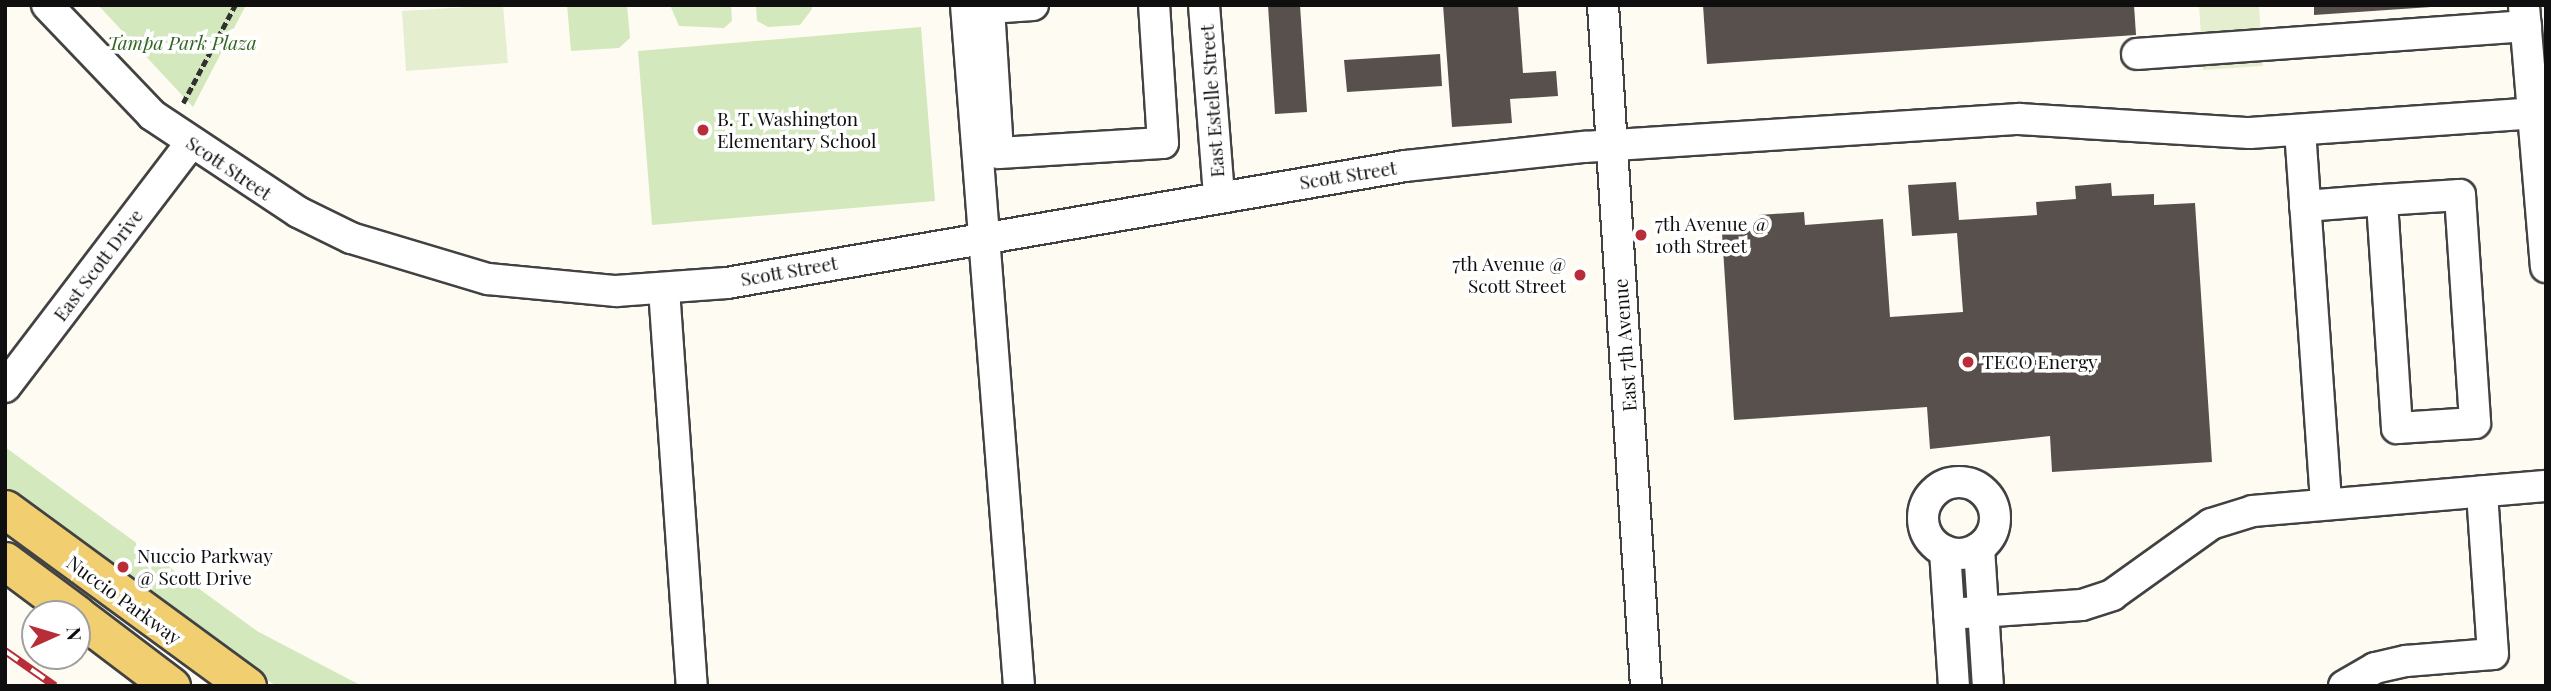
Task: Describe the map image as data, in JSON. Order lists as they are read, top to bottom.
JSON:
{
  "streets": {
    "main road": ["Nuccio Parkway"],
    "street": [
      "East Estelle Street",
      "Scott Street",
      "East Scott Drive",
      "East 7th Avenue"
    ]
  },
  "crossings": [
    ["East Estelle Street", "Scott Street"],
    ["Scott Street", "East Scott Drive"],
    ["Scott Street", "East 7th Avenue"]
  ],
  "parks": ["Tampa Park Plaza"],
  "places": [
    "B. T. Washington Elementary School",
    "7th Avenue @ 10th Street",
    "7th Avenue @ Scott Street",
    "TECO Energy",
    "Nuccio Parkway @ Scott Drive"
  ],
  "north": "right"
}
